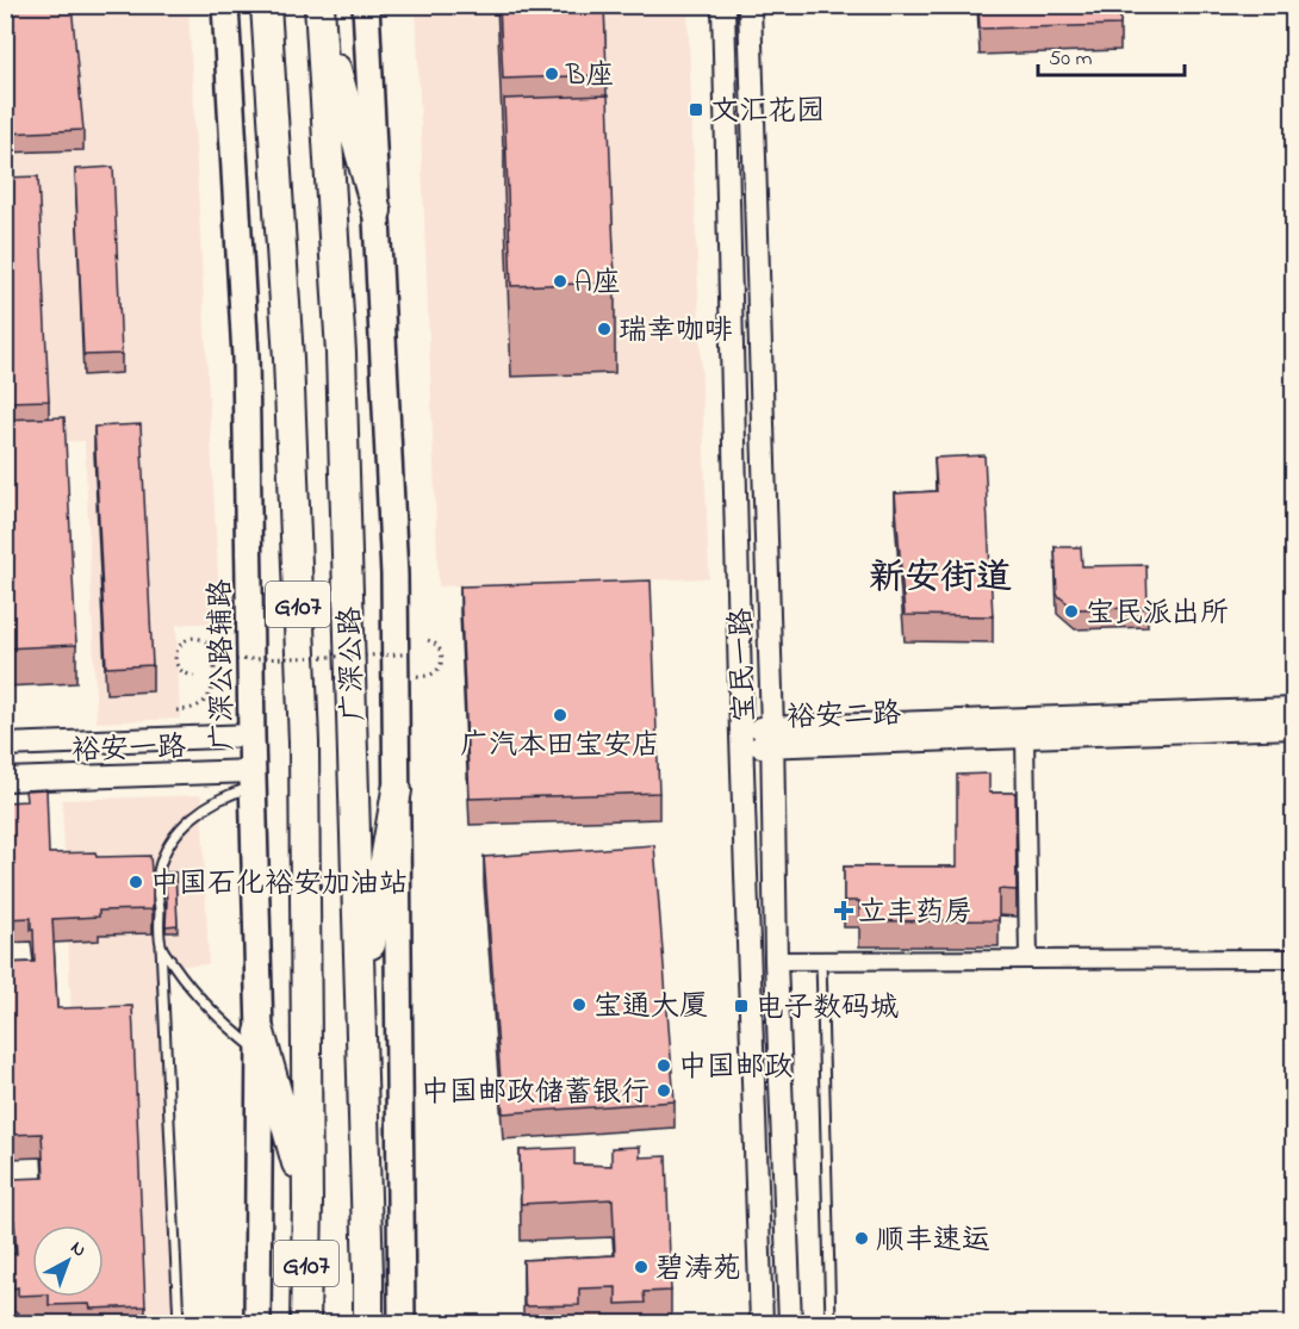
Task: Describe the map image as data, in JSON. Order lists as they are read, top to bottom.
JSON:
{
  "streets": {
    "highway": ["G107", "广深公路"],
    "main road": [
      "广深公路辅路",
      "宝民一路",
      "裕安二路",
      "裕安一路"
    ]
  },
  "crossings": [
    ["广深公路辅路", "裕安一路"],
    ["宝民一路", "裕安二路"]
  ],
  "districts": ["新安街道"],
  "places": {
    "other": [
      "B座",
      "A座",
      "瑞幸咖啡",
      "宝民派出所",
      "广汽本田宝安店",
      "中国石化裕安加油站",
      "宝通大厦",
      "中国邮政",
      "中国邮政储蓄银行",
      "顺丰速运",
      "碧涛苑"
    ],
    "transit": ["文汇花园", "电子数码城"],
    "health": ["立丰药房"]
  },
  "scale_bar": "50 m",
  "north": "top right"
}
